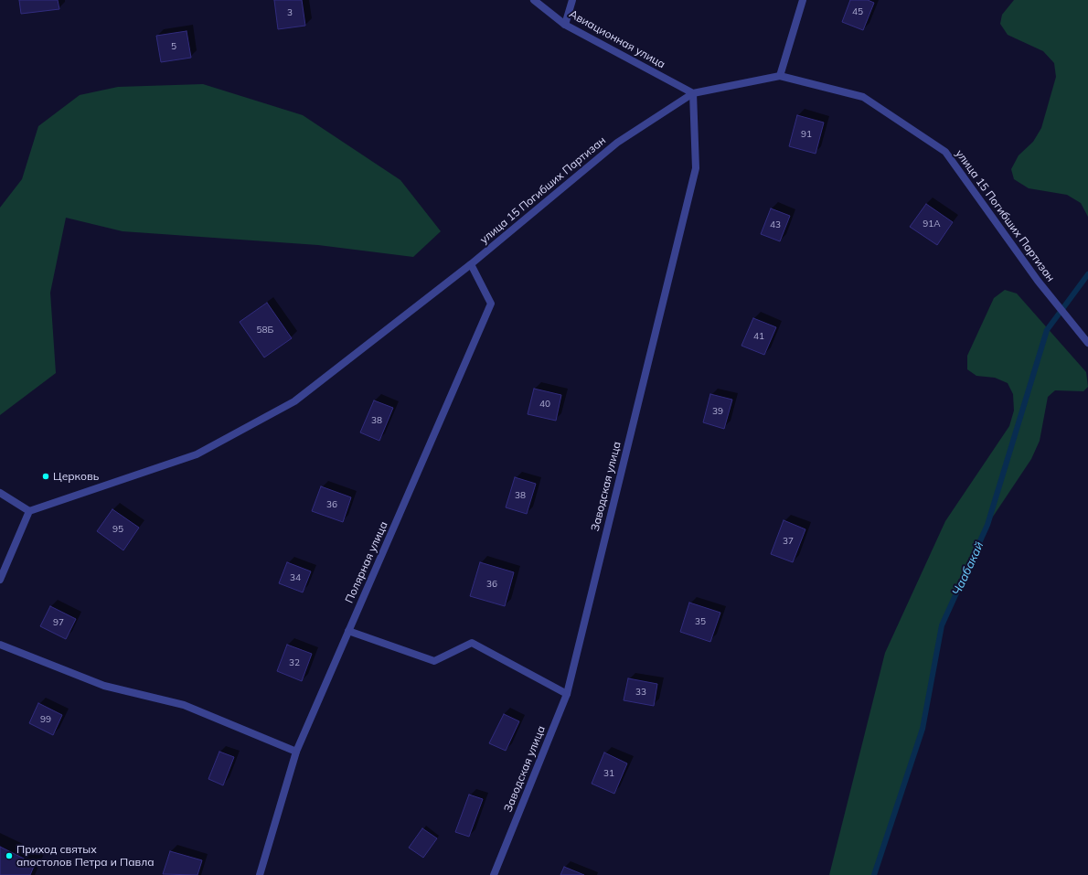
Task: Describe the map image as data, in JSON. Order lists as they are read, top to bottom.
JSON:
{
  "streets": {
    "street": [
      "Авиационная улица",
      "улица 15 Погибших Партизан",
      "Заводская улица",
      "Полярная улица"
    ]
  },
  "crossings": [
    ["Авиационная улица", "улица 15 Погибших Партизан"],
    ["Авиационная улица", "Заводская улица"],
    ["улица 15 Погибших Партизан", "Заводская улица"],
    ["улица 15 Погибших Партизан", "Полярная улица"]
  ],
  "water": ["Чаабакай"],
  "places": ["Церковь", "Приход святых апостолов Петра и Павла"],
  "house_numbers": [
    "45",
    "3",
    "5",
    "91",
    "91А",
    "43",
    "58Б",
    "41",
    "40",
    "39",
    "38",
    "38",
    "36",
    "95",
    "37",
    "34",
    "36",
    "35",
    "97",
    "32",
    "33",
    "99",
    "31"
  ]
}
